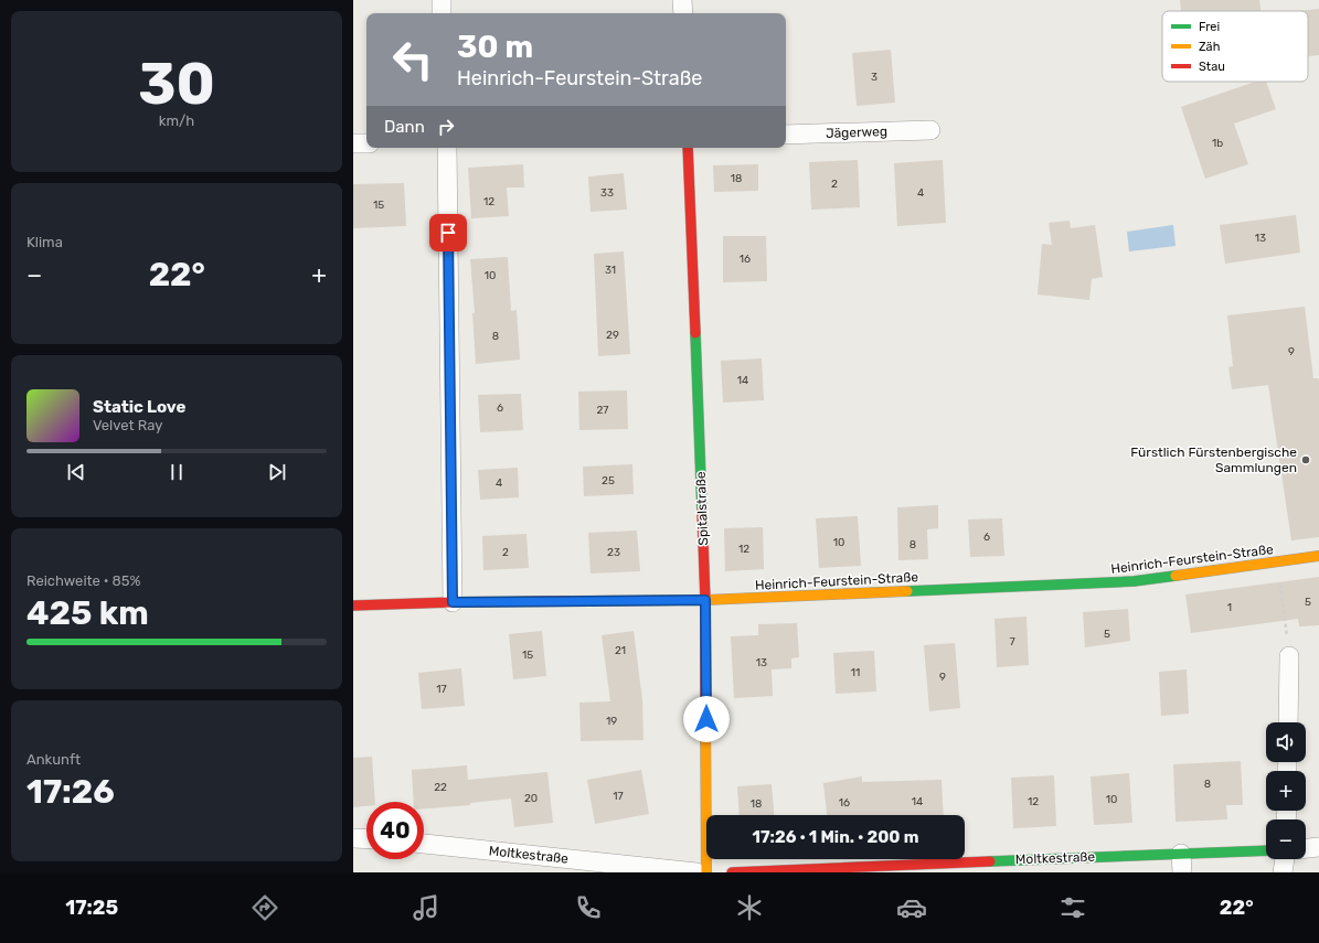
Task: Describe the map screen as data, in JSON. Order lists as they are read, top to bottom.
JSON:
{
  "streets": {
    "street": [
      "Jägerweg",
      "Spitalstraße",
      "Heinrich-Feurstein-Straße",
      "Moltkestraße"
    ]
  },
  "crossings": [
    ["Spitalstraße", "Heinrich-Feurstein-Straße"]
  ],
  "places": ["Fürstlich Fürstenbergische Sammlungen"],
  "house_numbers": [
    "3",
    "1b",
    "18",
    "2",
    "33",
    "4",
    "12",
    "15",
    "13",
    "16",
    "31",
    "10",
    "29",
    "8",
    "9",
    "14",
    "6",
    "27",
    "25",
    "4",
    "6",
    "10",
    "8",
    "12",
    "2",
    "23",
    "5",
    "1",
    "5",
    "7",
    "21",
    "15",
    "13",
    "11",
    "9",
    "17",
    "19",
    "8",
    "22",
    "17",
    "20",
    "10",
    "14",
    "12",
    "16",
    "18"
  ],
  "legend": ["Frei", "Zäh", "Stau"],
  "page": {
    "tile": [
      ["30", "km/h"],
      "Klima",
      ["Reichweite · 85%", "425 km"],
      ["Ankunft", "17:26"]
    ],
    "turn": ["30 m", "Heinrich-Feurstein-Straße"],
    "then": "Dann",
    "heat": ["−", "22°", "+"],
    "song": ["Static Love", "Velvet Ray"],
    "map_buttons": ["+", "−"],
    "limit": "40",
    "trip": "17:26 · 1 Min. · 200 m",
    "tabs": ["17:25", "22°"]
  }
}
